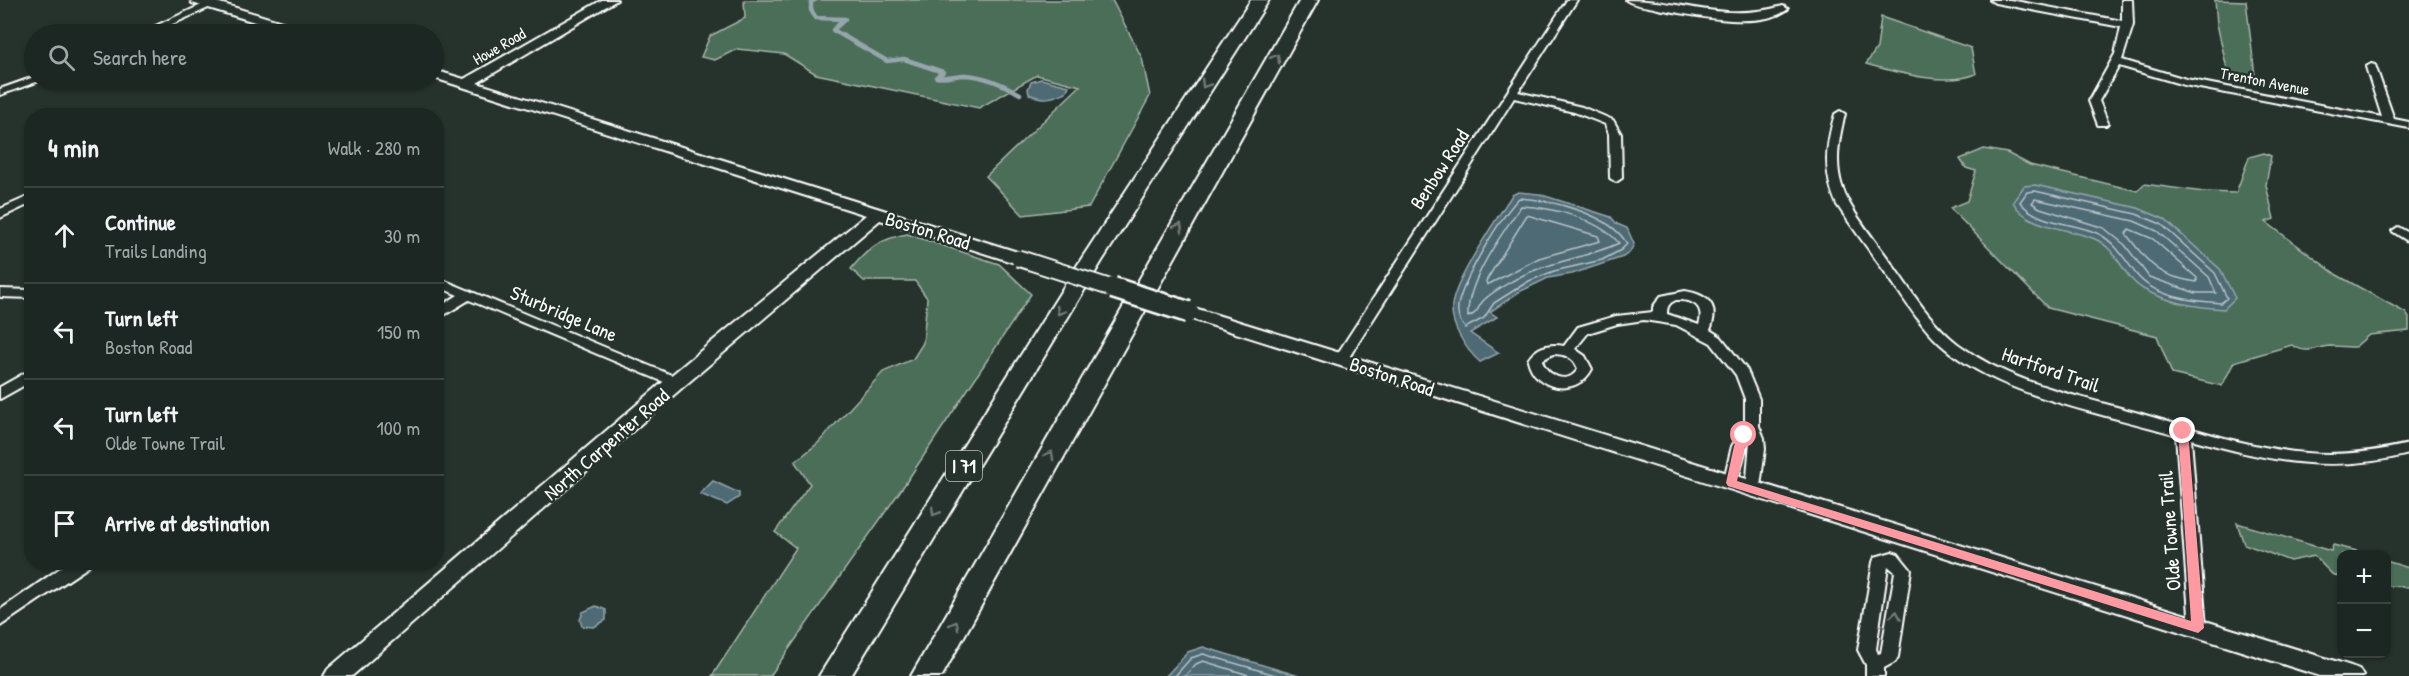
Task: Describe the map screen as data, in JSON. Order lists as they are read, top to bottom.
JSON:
{
  "streets": {
    "highway": ["I 71"],
    "street": [
      "Howe Road",
      "Trenton Avenue",
      "Benbow Road",
      "Boston Road",
      "Sturbridge Lane",
      "Hartford Trail",
      "North Carpenter Road",
      "Olde Towne Trail"
    ]
  },
  "crossings": [
    ["Howe Road", "Boston Road"],
    ["Benbow Road", "Boston Road"],
    ["Boston Road", "North Carpenter Road"],
    ["Boston Road", "Olde Towne Trail"],
    ["Sturbridge Lane", "North Carpenter Road"],
    ["Hartford Trail", "Olde Towne Trail"]
  ],
  "page": {
    "search": "Search here",
    "heading": ["4 min", "Walk · 280 m"],
    "list": [
      ["Continue", "Trails Landing", "30 m"],
      ["Turn left", "Boston Road", "150 m"],
      ["Turn left", "Olde Towne Trail", "100 m"],
      "Arrive at destination"
    ],
    "map_buttons": ["+", "−"]
  }
}
